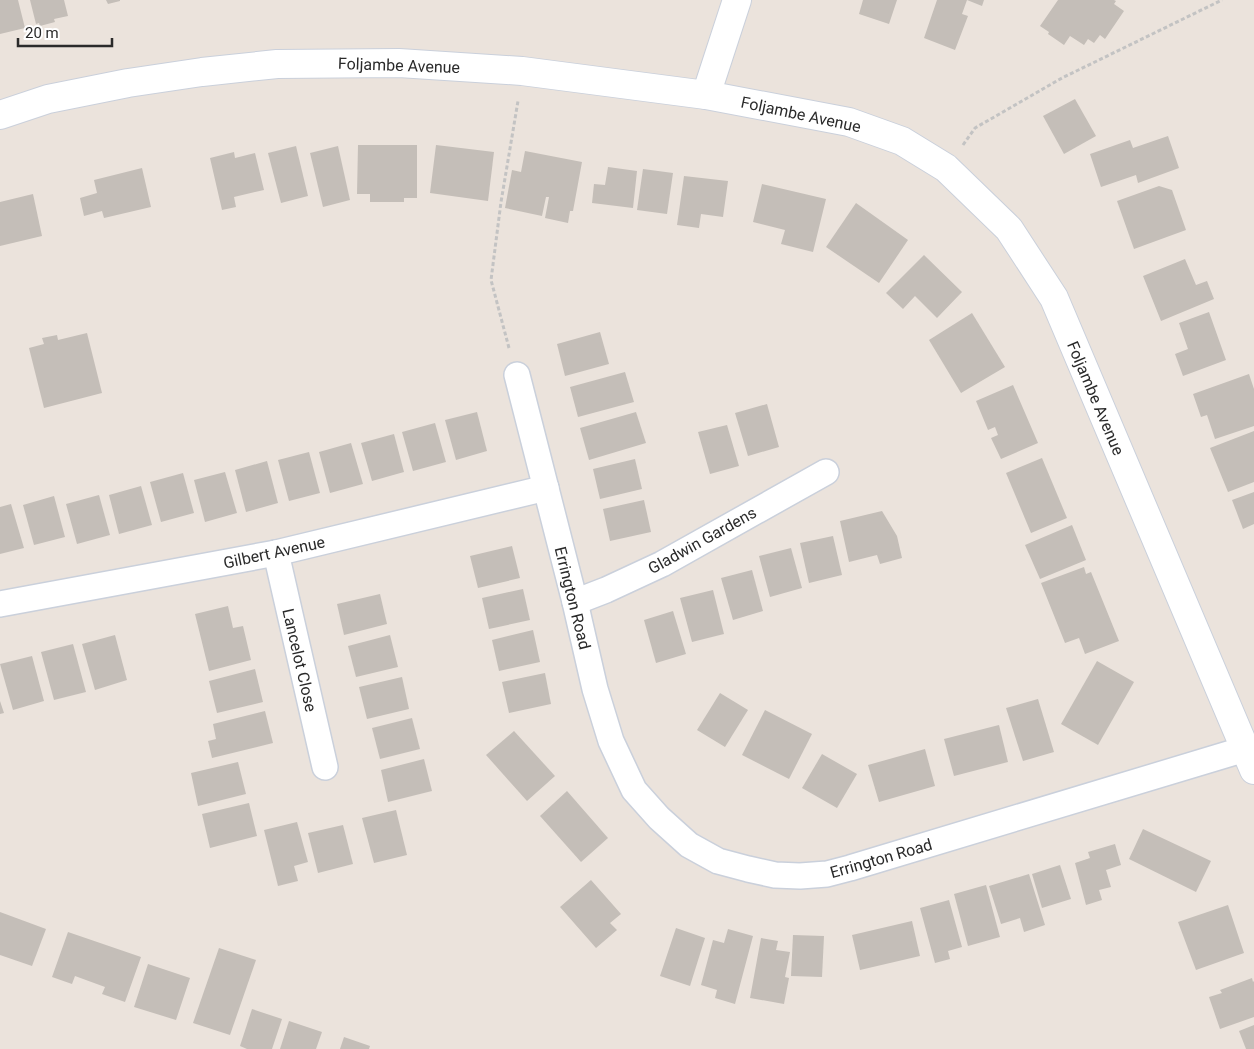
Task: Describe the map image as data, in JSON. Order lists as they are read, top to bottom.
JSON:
{
  "streets": {
    "street": [
      "Foljambe Avenue",
      "Gladwin Gardens",
      "Gilbert Avenue",
      "Errington Road",
      "Lancelot Close"
    ]
  },
  "crossings": [
    ["Foljambe Avenue", "Errington Road"],
    ["Gladwin Gardens", "Errington Road"],
    ["Gilbert Avenue", "Errington Road"],
    ["Gilbert Avenue", "Lancelot Close"]
  ],
  "scale_bar": "20 m"
}
